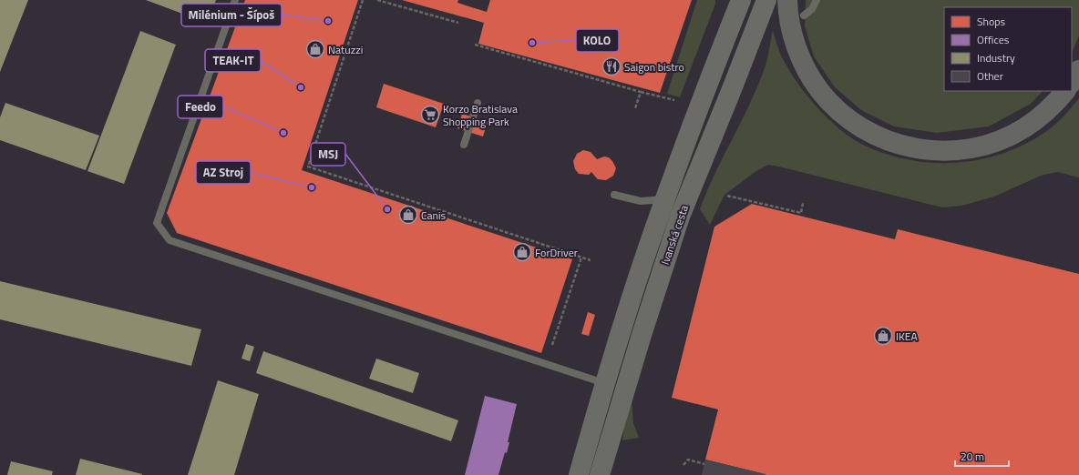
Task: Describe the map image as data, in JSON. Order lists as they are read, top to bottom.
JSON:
{
  "streets": {
    "street": ["Ivanská cesta"]
  },
  "places": {
    "other": [
      "Milénium - Šípoš",
      "KOLO",
      "TEAK-IT",
      "Feedo",
      "AZ Stroj",
      "MSJ"
    ],
    "shop": [
      "Natuzzi",
      "Canis",
      "ForDriver",
      "IKEA"
    ],
    "restaurant": ["Saigon bistro"],
    "supermarket": ["Korzo Bratislava Shopping Park"]
  },
  "legend": [
    "Shops",
    "Offices",
    "Industry",
    "Other"
  ],
  "scale_bar": "20 m"
}
